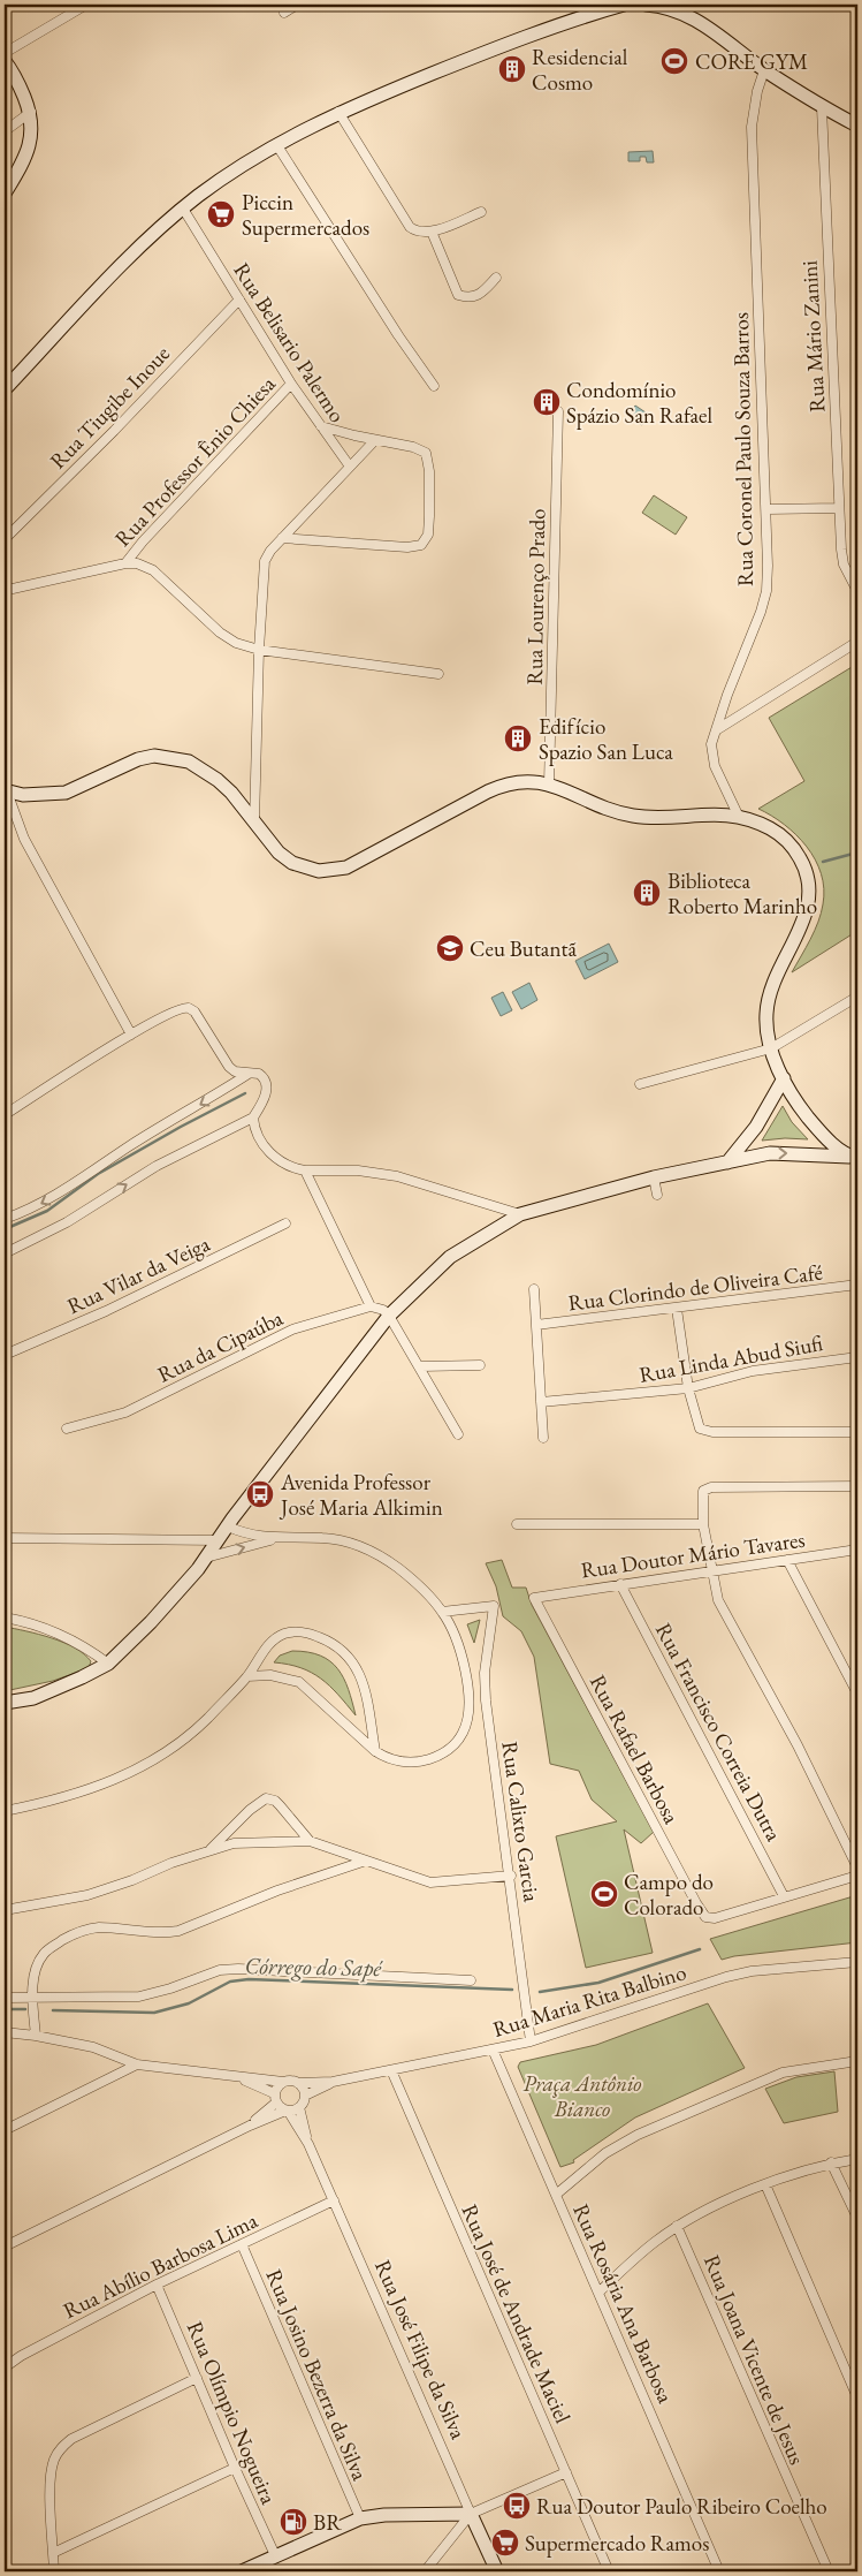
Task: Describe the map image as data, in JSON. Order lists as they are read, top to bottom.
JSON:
{
  "streets": {
    "main road": ["Rua José Filipe da Silva"],
    "street": [
      "Rua Mário Zanini",
      "Rua Belisario Palermo",
      "Rua Tiugibe Inoue",
      "Rua Coronel Paulo Souza Barros",
      "Rua Professor Ênio Chiesa",
      "Rua Lourenço Prado",
      "Rua Vilar da Veiga",
      "Rua Clorindo de Oliveira Café",
      "Rua da Cipaúba",
      "Rua Linda Abud Siufi",
      "Rua Doutor Mário Tavares",
      "Rua Francisco Correia Dutra",
      "Rua Rafael Barbosa",
      "Rua Calixto Garcia",
      "Rua Maria Rita Balbino",
      "Rua Abílio Barbosa Lima",
      "Rua Rosária Ana Barbosa",
      "Rua José de Andrade Maciel",
      "Rua Joana Vicente de Jesus",
      "Rua Josino Bezerra da Silva",
      "Rua Olímpio Nogueira"
    ]
  },
  "crossings": [
    ["Rua Belisario Palermo", "Rua Tiugibe Inoue"],
    ["Rua Belisario Palermo", "Rua Professor Ênio Chiesa"],
    ["Rua Doutor Mário Tavares", "Rua Francisco Correia Dutra"],
    ["Rua Doutor Mário Tavares", "Rua Rafael Barbosa"],
    ["Rua Francisco Correia Dutra", "Rua Rafael Barbosa"],
    ["Rua Calixto Garcia", "Rua Maria Rita Balbino"],
    ["Rua Maria Rita Balbino", "Rua Rosária Ana Barbosa"],
    ["Rua Maria Rita Balbino", "Rua José de Andrade Maciel"],
    ["Rua Maria Rita Balbino", "Rua José Filipe da Silva"],
    ["Rua Abílio Barbosa Lima", "Rua José Filipe da Silva"],
    ["Rua Abílio Barbosa Lima", "Rua Josino Bezerra da Silva"],
    ["Rua Abílio Barbosa Lima", "Rua Olímpio Nogueira"]
  ],
  "water": ["Córrego do Sapé"],
  "parks": ["Praça Antônio Bianco"],
  "places": {
    "sports": ["CORE GYM", "Campo do Colorado"],
    "building": [
      "Residencial Cosmo",
      "Condomínio Spázio San Rafael",
      "Edifício Spazio San Luca",
      "Biblioteca Roberto Marinho"
    ],
    "supermarket": ["Piccin Supermercados", "Supermercado Ramos"],
    "school or university": ["Ceu Butantã"],
    "bus stop": ["Avenida Professor José Maria Alkimin", "Rua Doutor Paulo Ribeiro Coelho"],
    "fuel station": ["BR"]
  }
}
